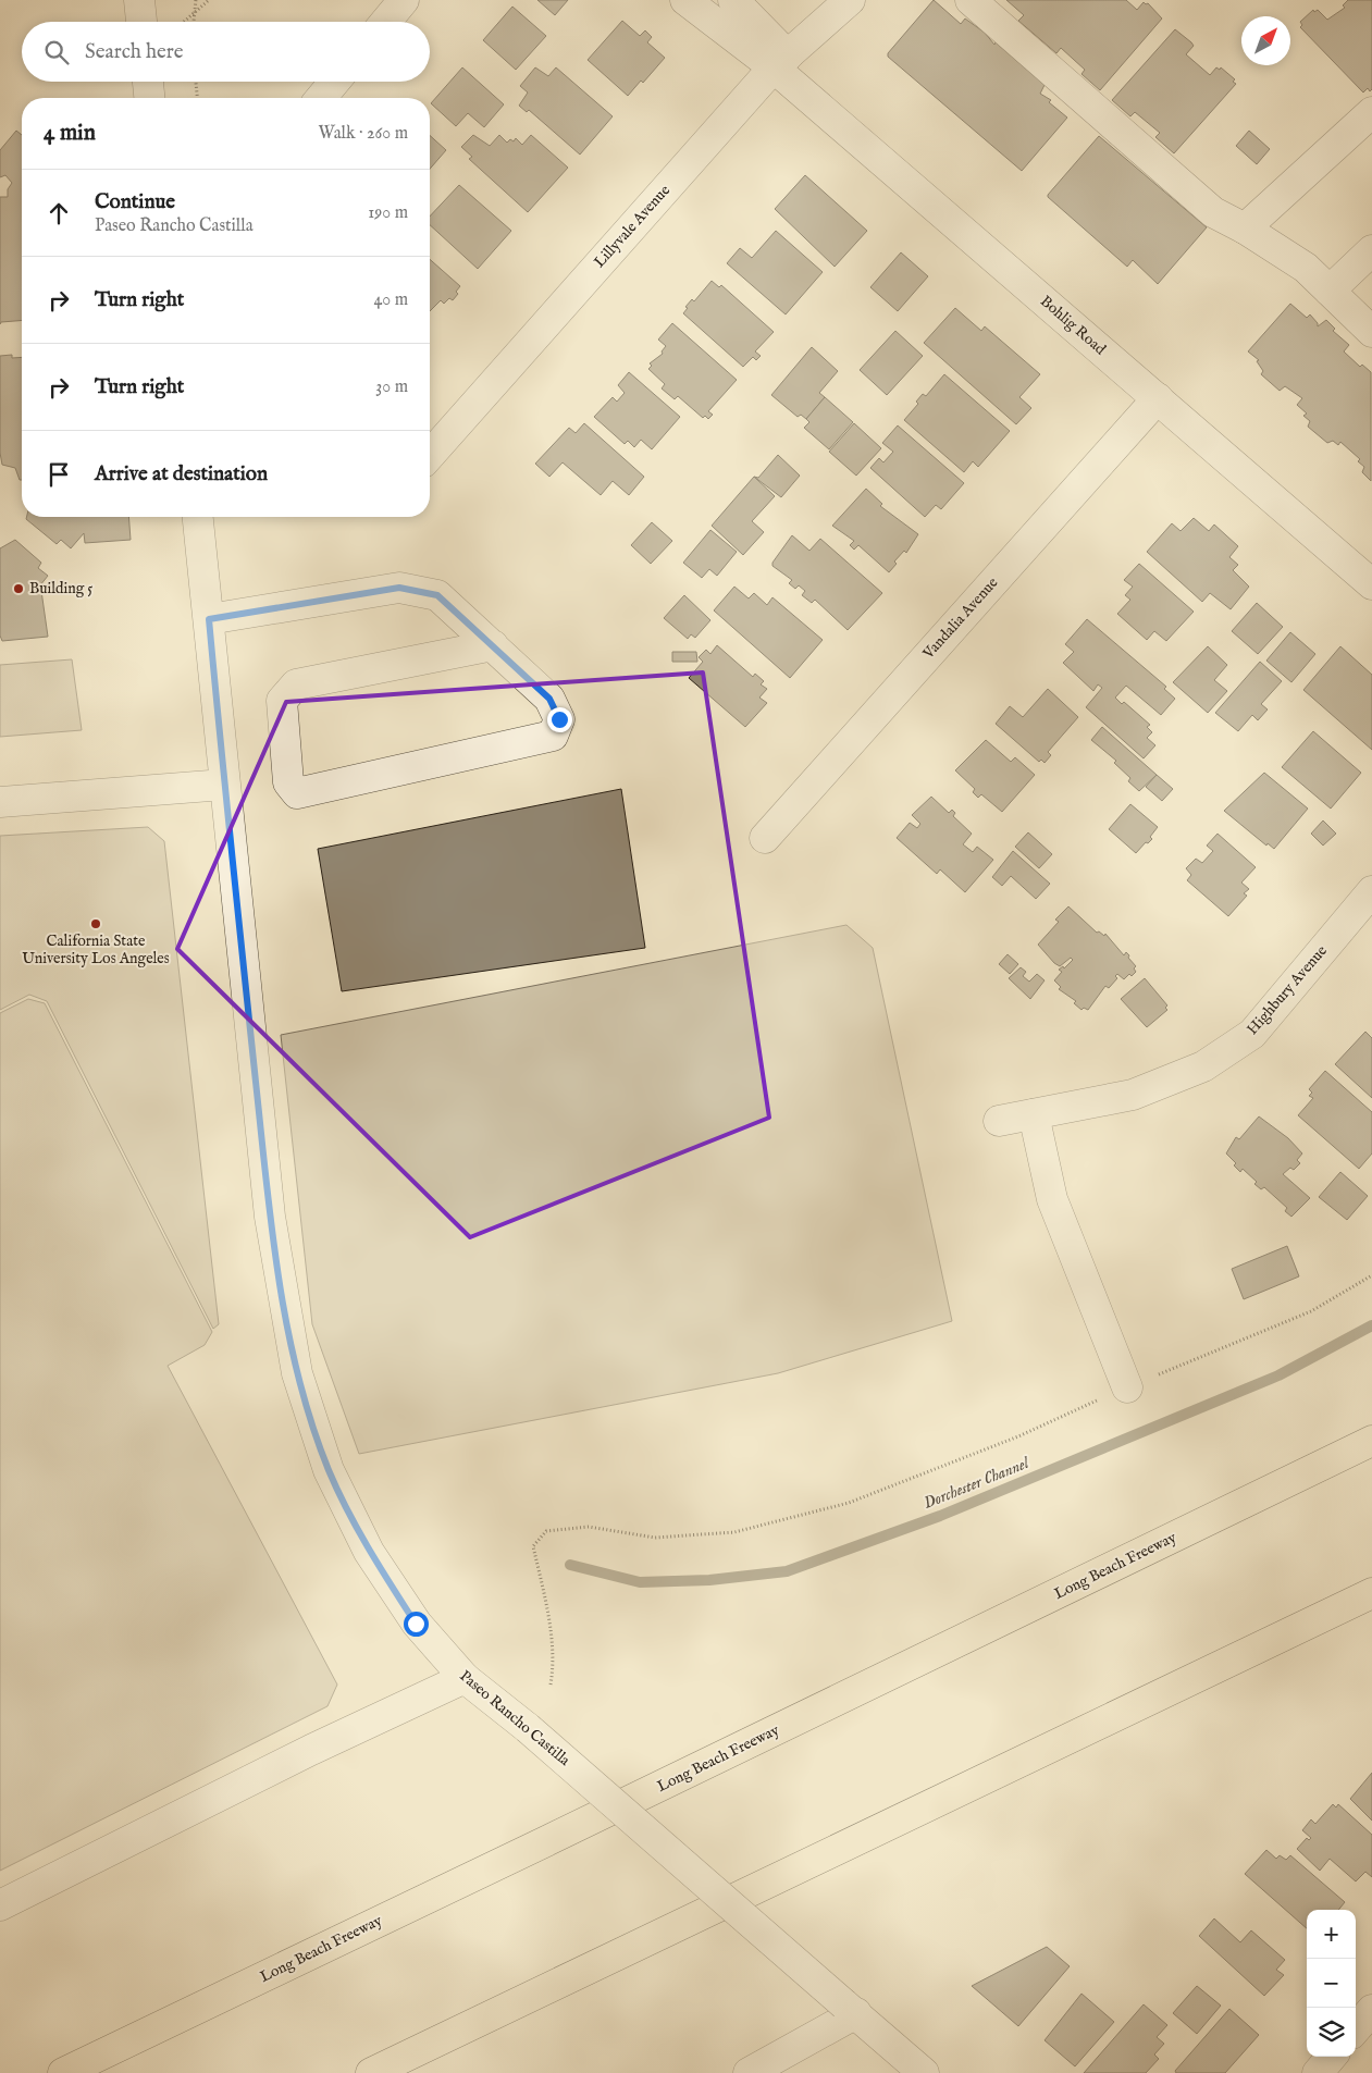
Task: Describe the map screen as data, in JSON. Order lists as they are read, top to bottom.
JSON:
{
  "streets": {
    "highway": ["Long Beach Freeway"],
    "street": [
      "Lillyvale Avenue",
      "Bohlig Road",
      "Vandalia Avenue",
      "Highbury Avenue",
      "Paseo Rancho Castilla"
    ]
  },
  "crossings": [
    ["Lillyvale Avenue", "Bohlig Road"],
    ["Bohlig Road", "Vandalia Avenue"]
  ],
  "water": ["Dorchester Channel"],
  "places": ["Building 5", "California State University Los Angeles"],
  "north": "top right",
  "page": {
    "search": "Search here",
    "heading": ["4 min", "Walk · 260 m"],
    "list": [
      ["Continue", "Paseo Rancho Castilla", "190 m"],
      ["Turn right", "40 m"],
      ["Turn right", "30 m"],
      "Arrive at destination"
    ],
    "map_buttons": ["+", "−"]
  }
}
